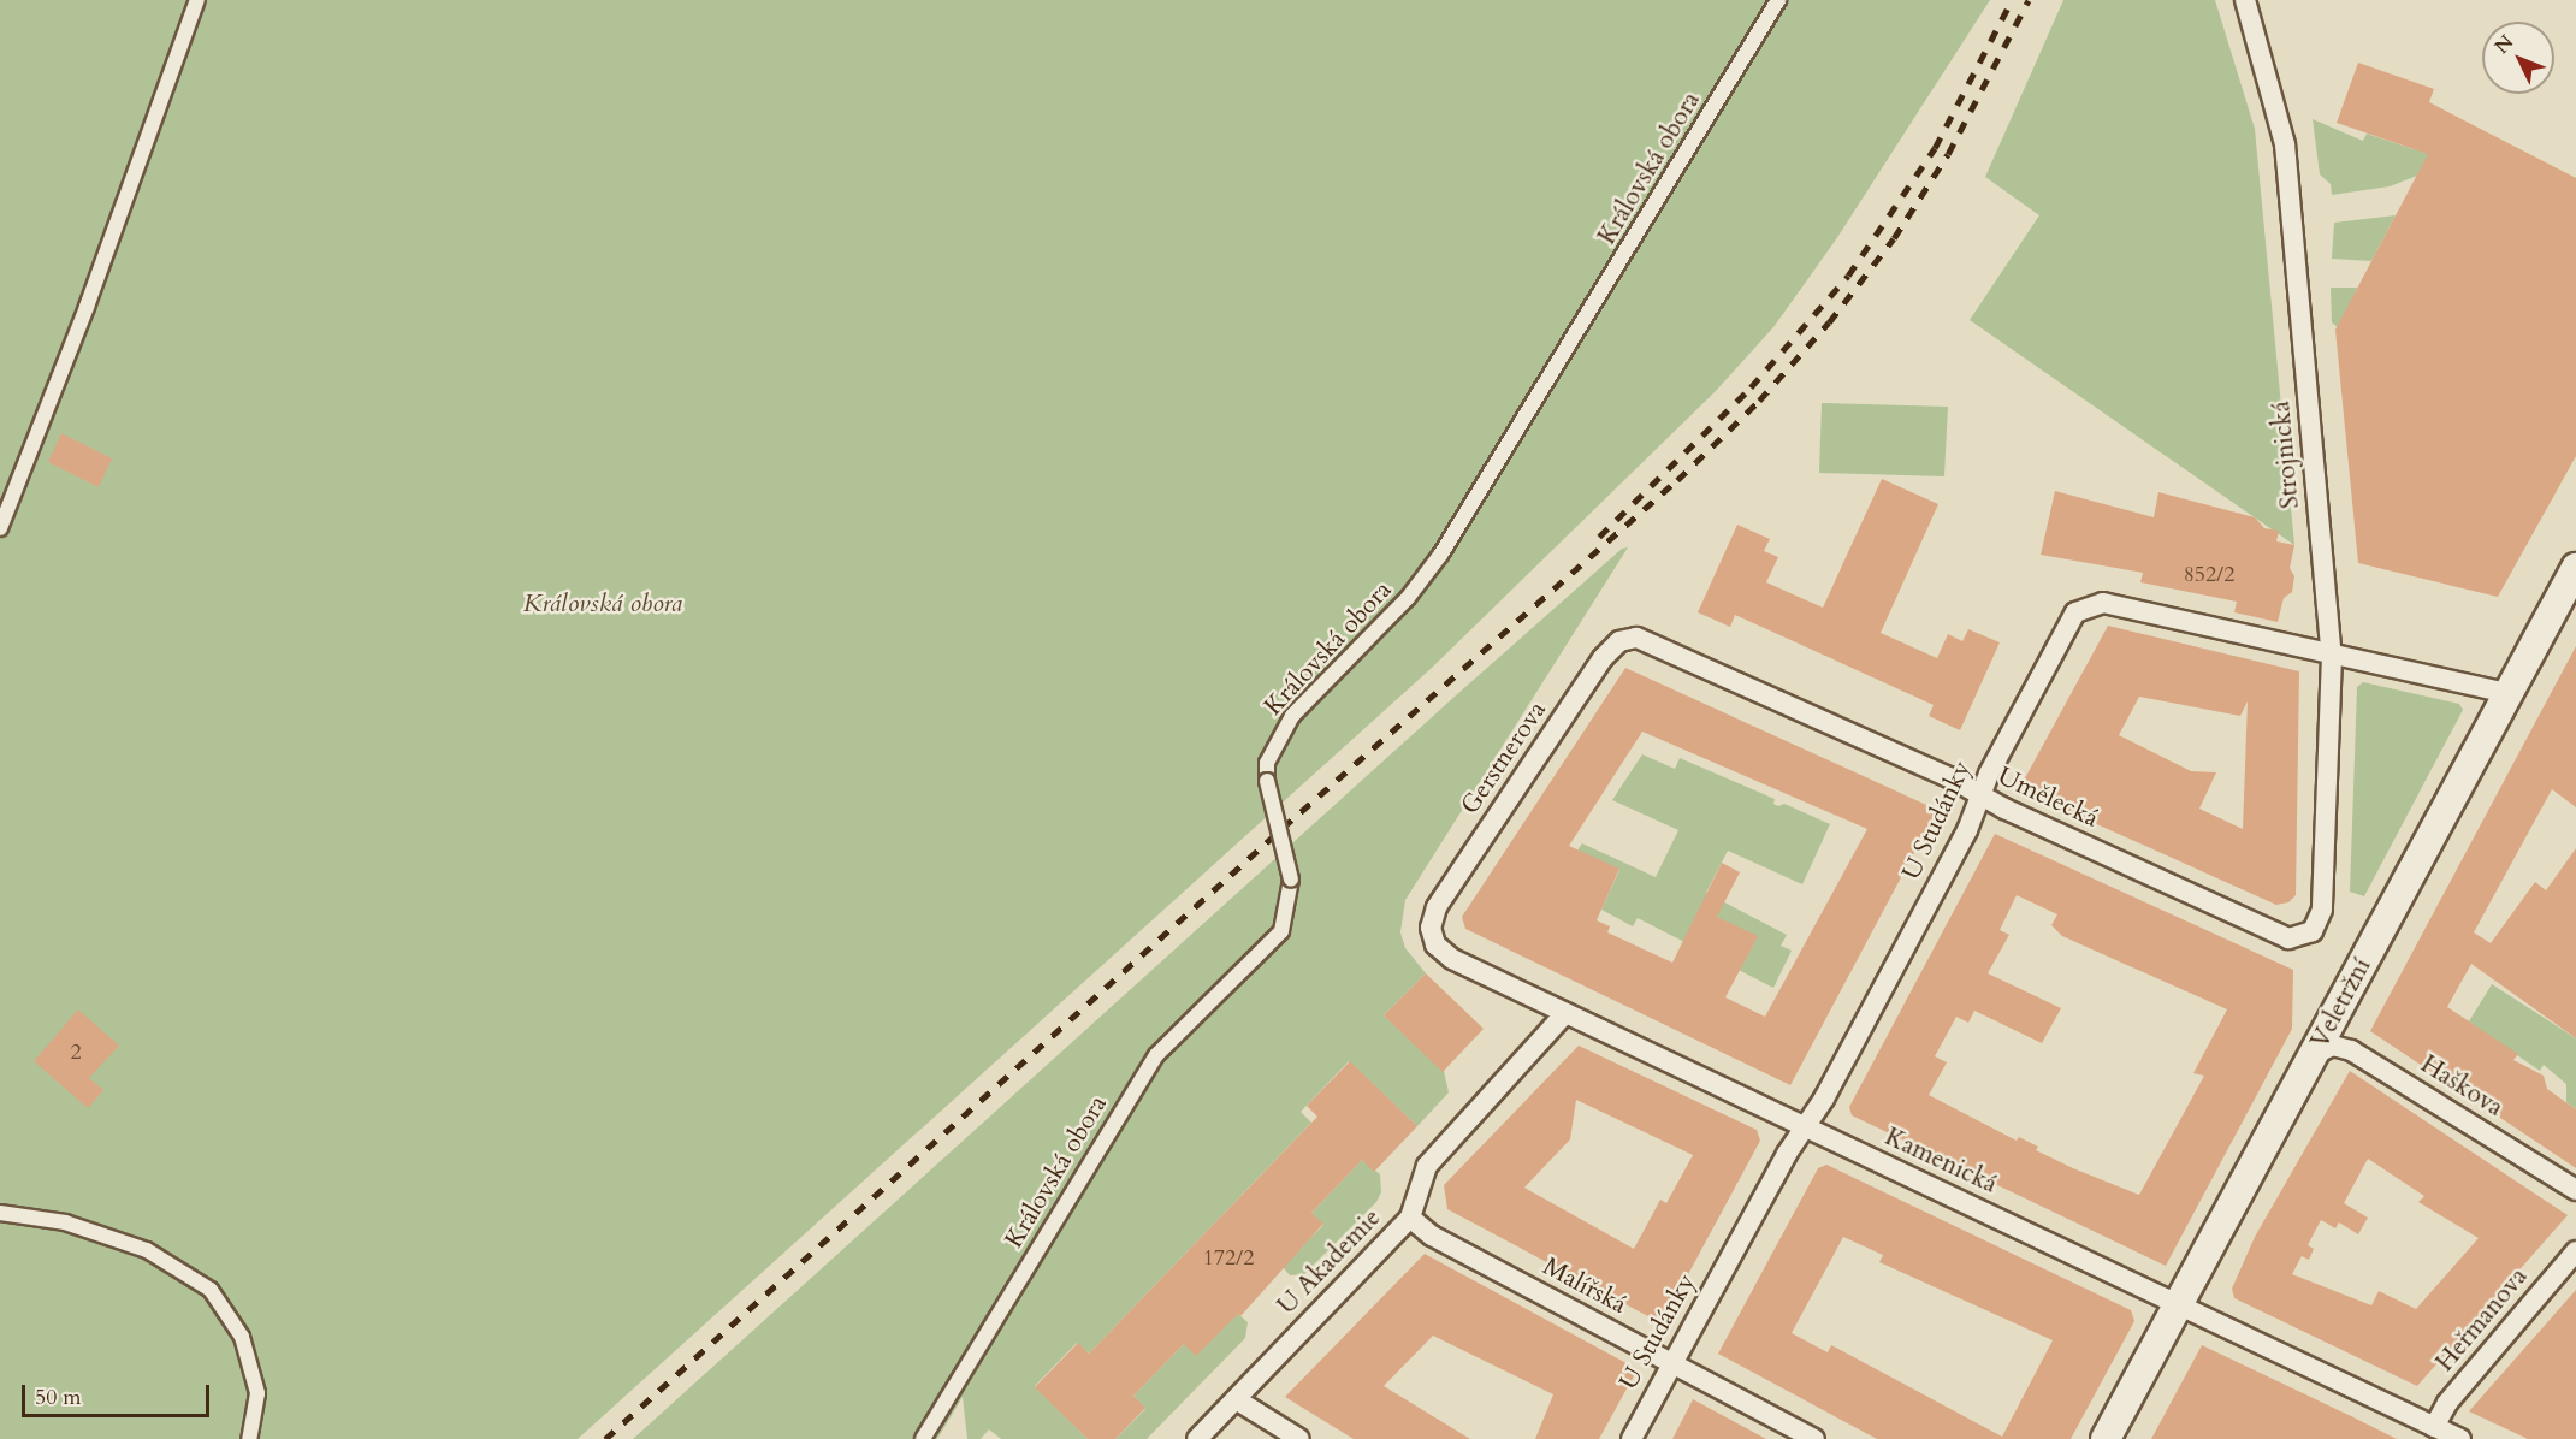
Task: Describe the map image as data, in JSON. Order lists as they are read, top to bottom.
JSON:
{
  "streets": {
    "main road": ["Veletržní"],
    "street": [
      "Královská obora",
      "Strojnická",
      "Gerstnerova",
      "Umělecká",
      "U Studánky",
      "Haškova",
      "Kamenická",
      "U Akademie",
      "Malířská",
      "Heřmanova"
    ]
  },
  "crossings": [
    ["Strojnická", "Umělecká"],
    ["Strojnická", "U Studánky"],
    ["Gerstnerova", "Umělecká"],
    ["Gerstnerova", "Kamenická"],
    ["Umělecká", "U Studánky"],
    ["U Studánky", "Veletržní"],
    ["U Studánky", "Kamenická"],
    ["U Studánky", "Malířská"],
    ["Veletržní", "Haškova"],
    ["Veletržní", "Kamenická"],
    ["Kamenická", "U Akademie"],
    ["Kamenická", "Heřmanova"],
    ["U Akademie", "Malířská"]
  ],
  "parks": ["Královská obora"],
  "house_numbers": ["852/2", "2", "172/2"],
  "scale_bar": "50 m",
  "north": "top left"
}
